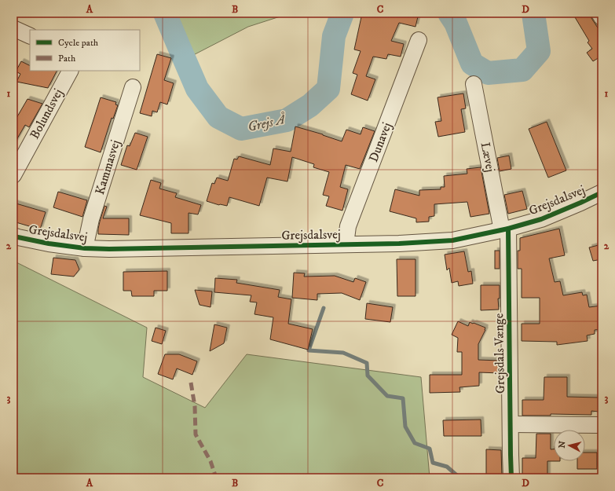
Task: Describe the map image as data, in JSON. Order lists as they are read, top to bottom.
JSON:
{
  "streets": {
    "street": [
      "Bolundsvej",
      "Dunavej",
      "Lævej",
      "Kammasvej",
      "Grejsdalsvej",
      "Grejsdals Vænge"
    ]
  },
  "crossings": [
    ["Dunavej", "Grejsdalsvej"],
    ["Lævej", "Grejsdalsvej"],
    ["Lævej", "Grejsdals Vænge"],
    ["Kammasvej", "Grejsdalsvej"],
    ["Grejsdalsvej", "Grejsdals Vænge"]
  ],
  "water": ["Grejs Å"],
  "legend": ["Cycle path", "Path"],
  "north": "left",
  "grid": {
    "columns": [
      "A",
      "B",
      "C",
      "D"
    ],
    "rows": ["1", "2", "3"]
  }
}
